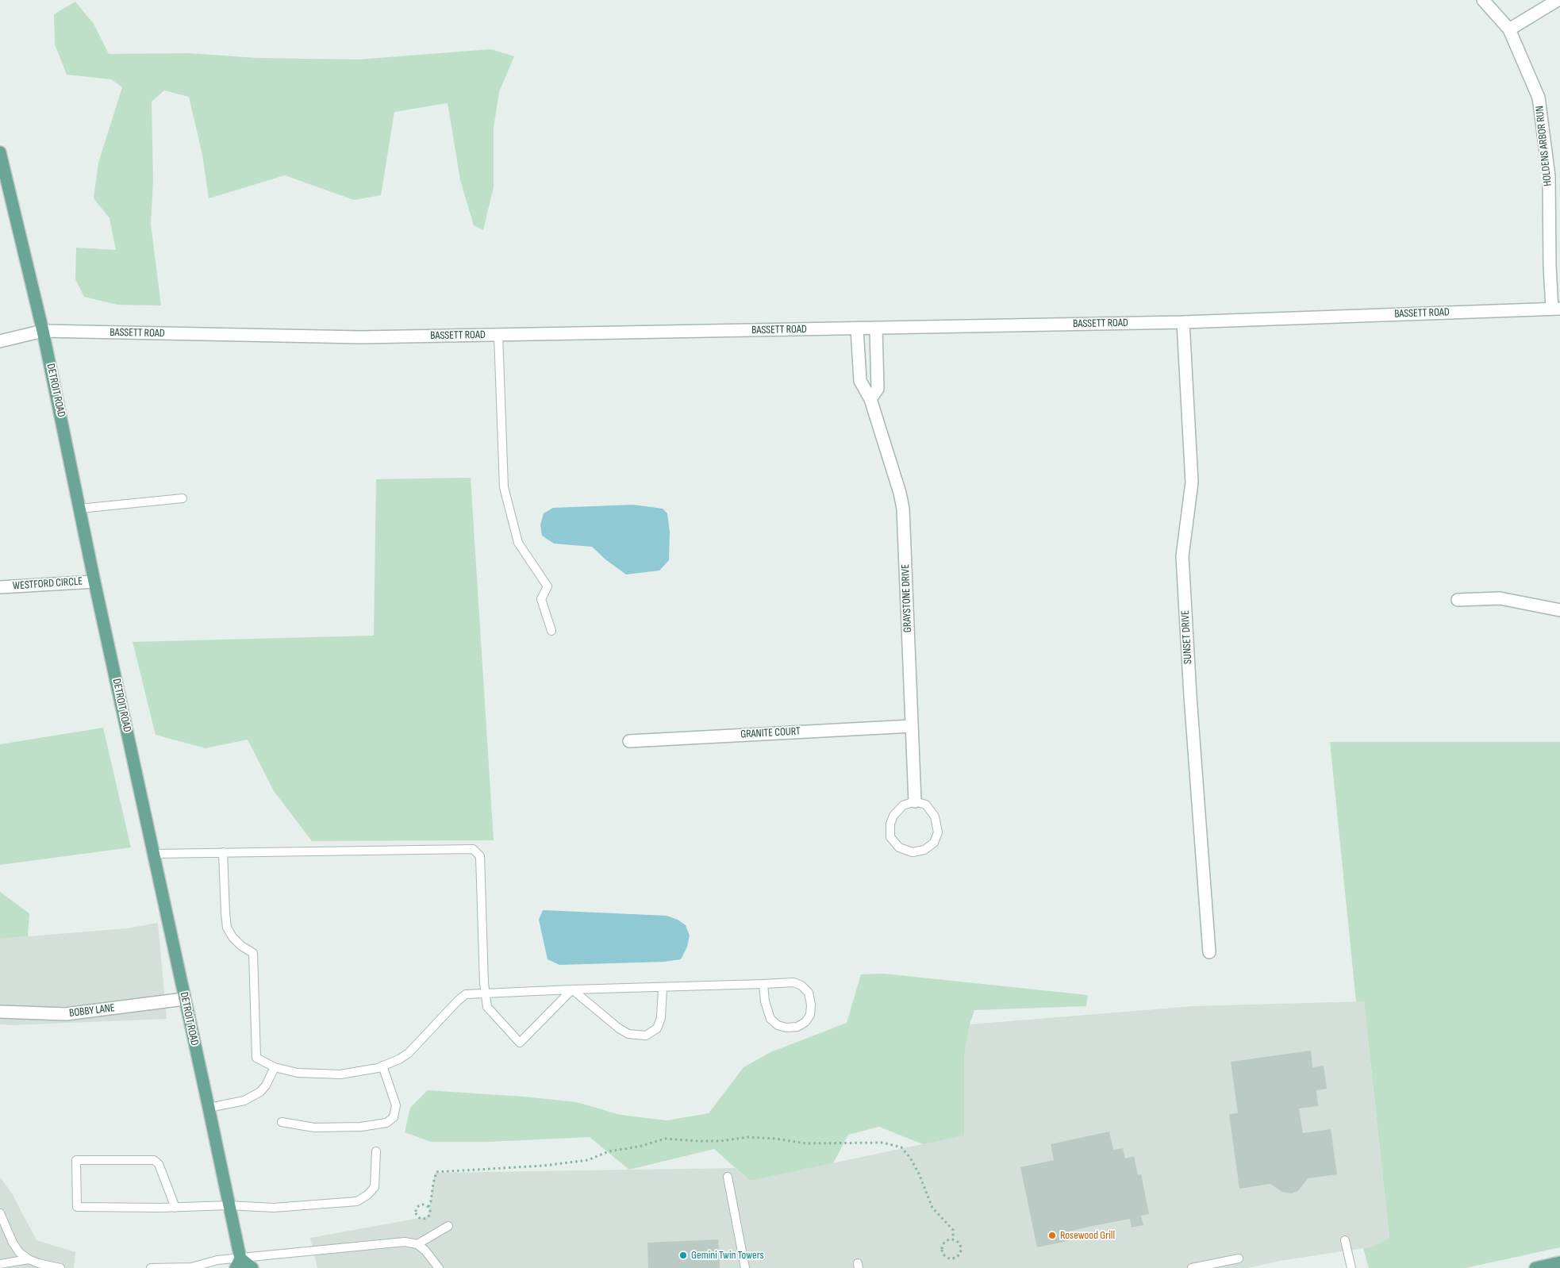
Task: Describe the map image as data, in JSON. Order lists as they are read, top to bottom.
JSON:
{
  "streets": {
    "main road": ["DETROIT ROAD"],
    "street": [
      "HOLDENS ARBOR RUN",
      "BASSETT ROAD",
      "WESTFORD CIRCLE",
      "GRAYSTONE DRIVE",
      "SUNSET DRIVE",
      "GRANITE COURT",
      "BOBBY LANE"
    ]
  },
  "crossings": [
    ["HOLDENS ARBOR RUN", "BASSETT ROAD"],
    ["BASSETT ROAD", "DETROIT ROAD"],
    ["BASSETT ROAD", "GRAYSTONE DRIVE"],
    ["BASSETT ROAD", "SUNSET DRIVE"],
    ["DETROIT ROAD", "WESTFORD CIRCLE"],
    ["DETROIT ROAD", "BOBBY LANE"],
    ["GRAYSTONE DRIVE", "GRANITE COURT"]
  ],
  "places": ["Rosewood Grill", "Gemini Twin Towers"]
}
